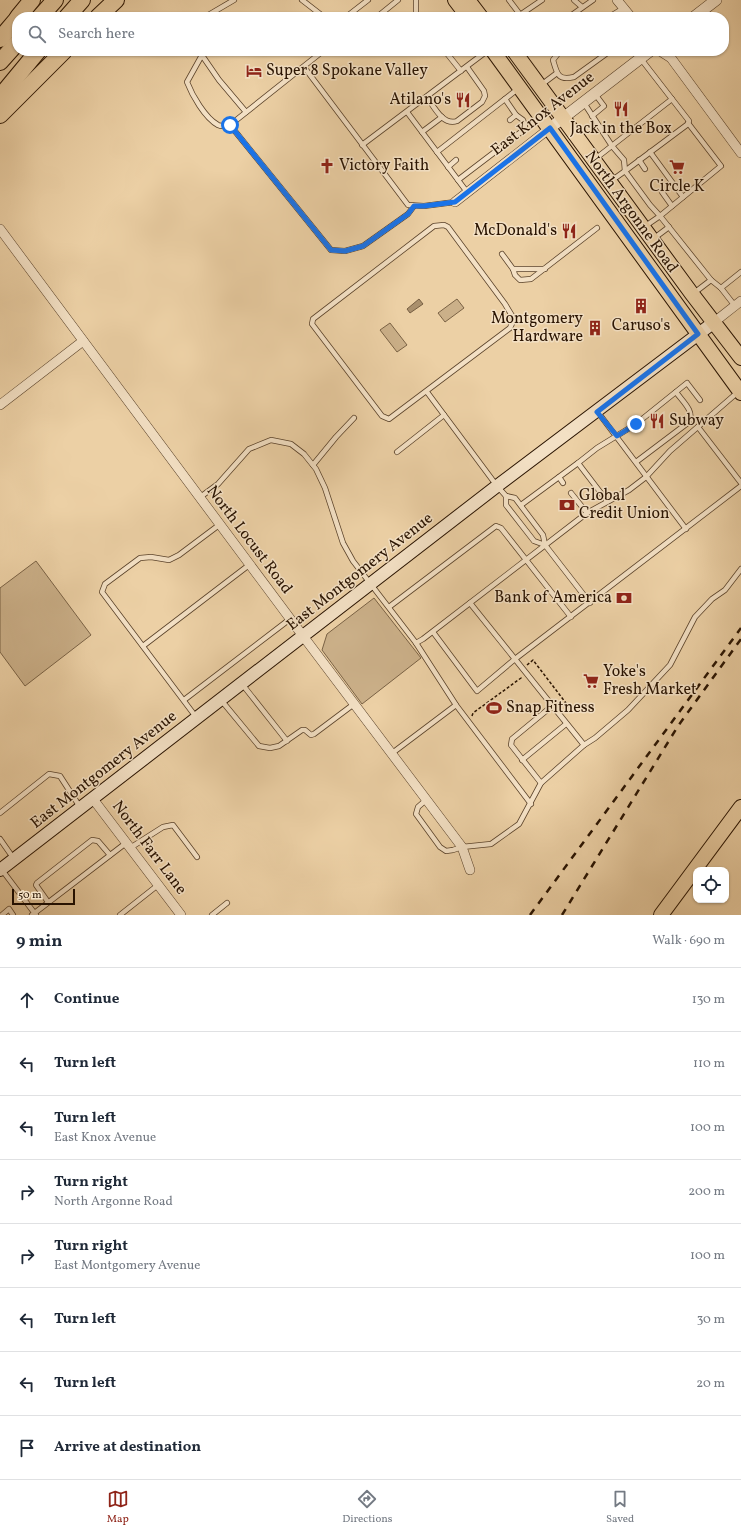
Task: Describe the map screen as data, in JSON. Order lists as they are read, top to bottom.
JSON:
{
  "streets": {
    "main road": ["North Argonne Road", "East Montgomery Avenue"],
    "street": ["East Knox Avenue", "North Locust Road", "North Farr Lane"]
  },
  "crossings": [
    ["East Knox Avenue", "North Argonne Road"],
    ["North Argonne Road", "East Montgomery Avenue"],
    ["North Locust Road", "East Montgomery Avenue"],
    ["East Montgomery Avenue", "North Farr Lane"]
  ],
  "places": {
    "hotel": ["Super 8 Spokane Valley"],
    "restaurant": [
      "Atilano's",
      "Jack in the Box",
      "McDonald's",
      "Subway"
    ],
    "church": ["Victory Faith"],
    "supermarket": ["Circle K", "Yoke's Fresh Market"],
    "building": ["Caruso's", "Montgomery Hardware"],
    "bank": ["Global Credit Union", "Bank of America"],
    "sports": ["Snap Fitness"]
  },
  "scale_bar": "50 m",
  "page": {
    "search": "Search here",
    "scale": "50 m",
    "heading": ["9 min", "Walk · 690 m"],
    "list": [
      ["Continue", "130 m"],
      ["Turn left", "110 m"],
      ["Turn left", "East Knox Avenue", "100 m"],
      ["Turn right", "North Argonne Road", "200 m"],
      ["Turn right", "East Montgomery Avenue", "100 m"],
      ["Turn left", "30 m"],
      ["Turn left", "20 m"],
      "Arrive at destination"
    ],
    "nav": ["Map", "Directions", "Saved"]
  }
}
